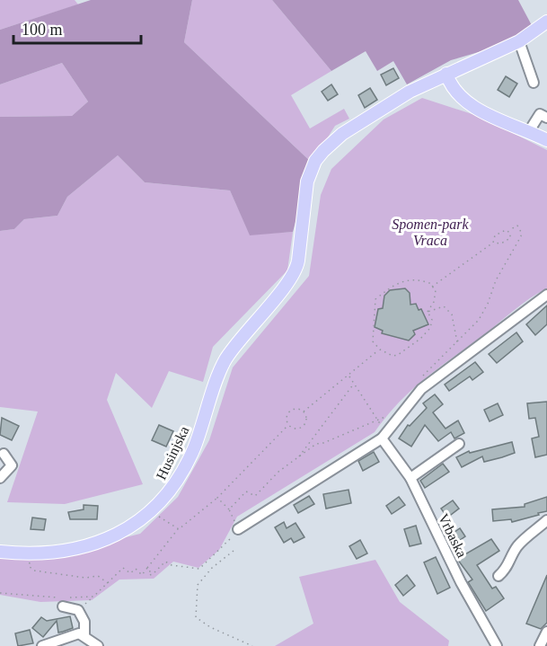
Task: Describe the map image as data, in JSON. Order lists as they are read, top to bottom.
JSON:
{
  "streets": {
    "main road": ["Husinjska"],
    "street": ["Vrbaska"]
  },
  "parks": ["Spomen-park Vraca"],
  "scale_bar": "100 m"
}
